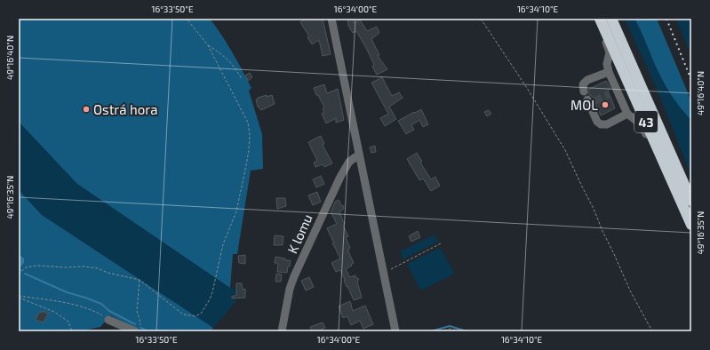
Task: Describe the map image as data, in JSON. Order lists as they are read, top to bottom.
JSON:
{
  "streets": {
    "highway": ["43"],
    "street": ["K lomu"]
  },
  "places": ["MOL", "Ostrá hora"],
  "coordinates": [
    "16°33'50\"E",
    "16°34'00\"E",
    "16°34'10\"E",
    "49°16'40\"N",
    "49°16'35\"N"
  ]
}
